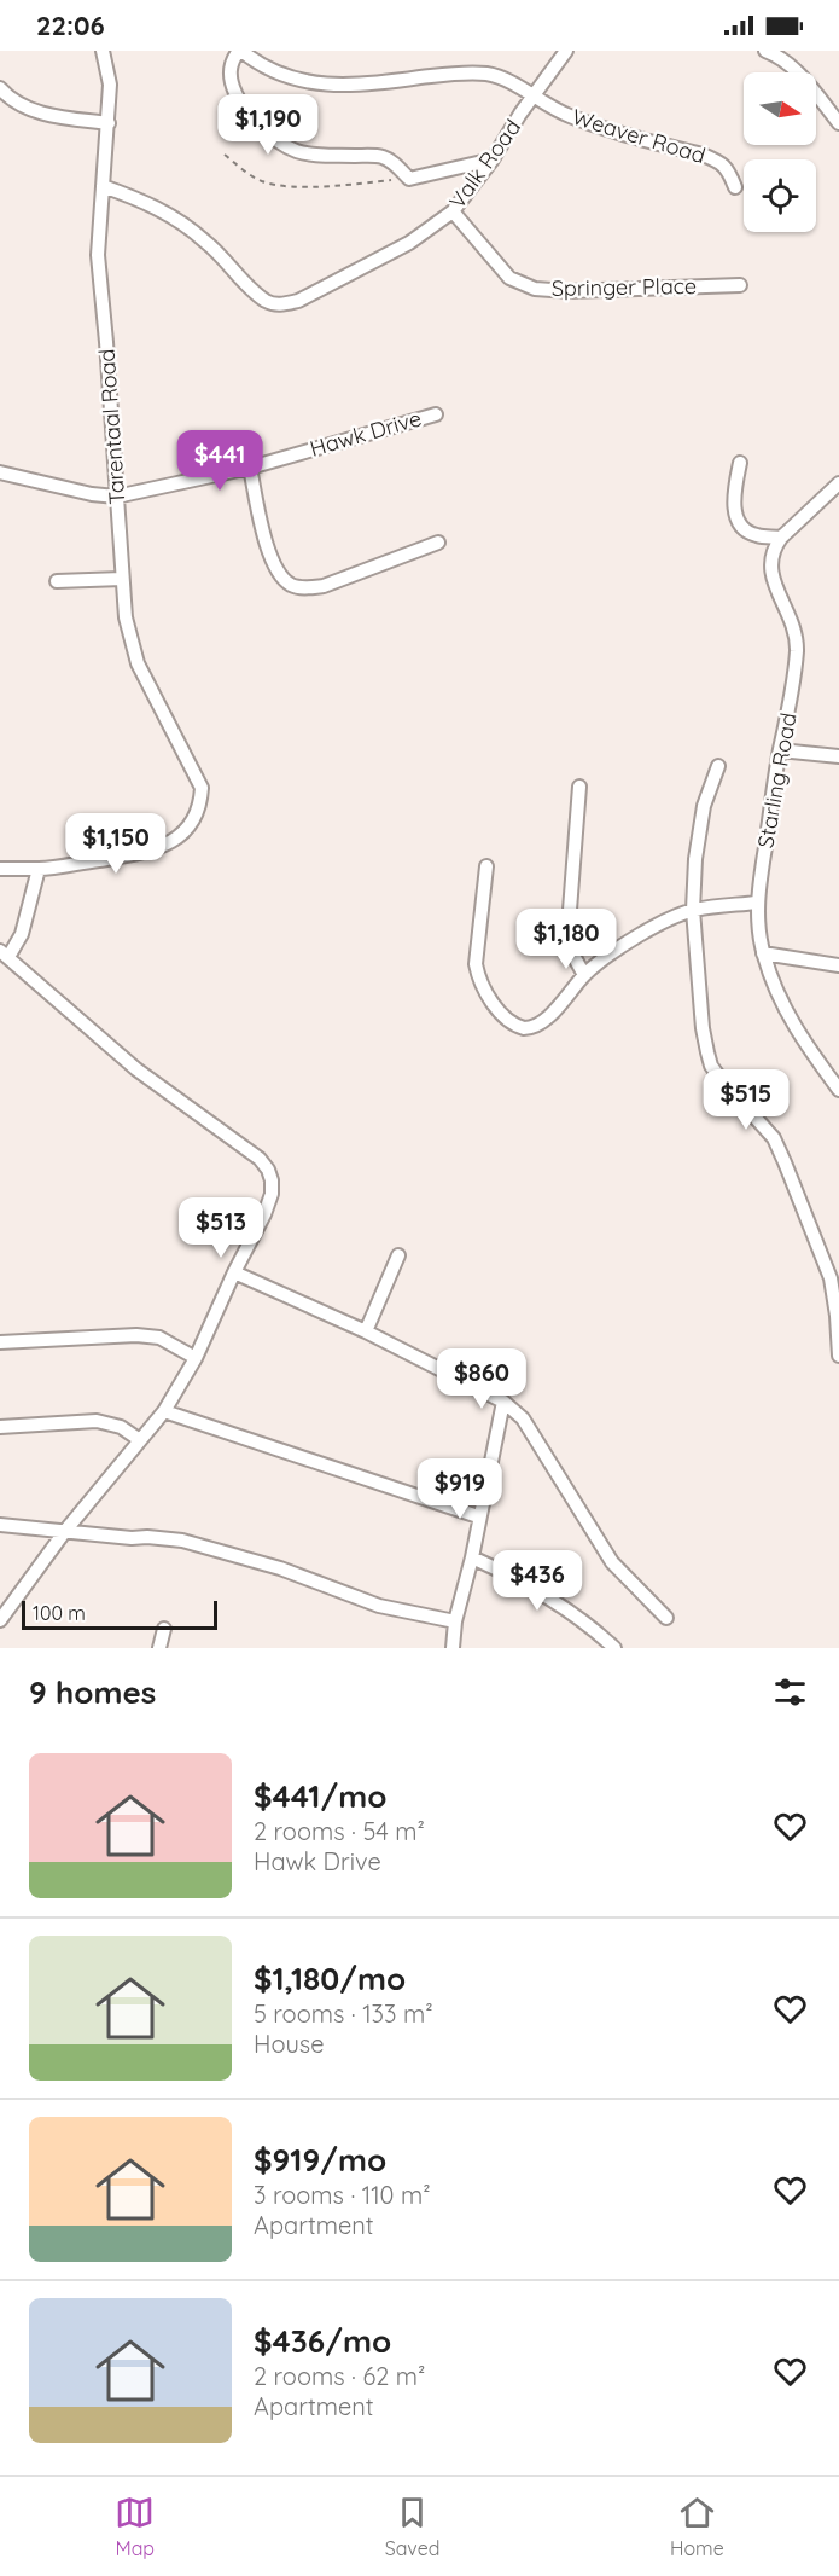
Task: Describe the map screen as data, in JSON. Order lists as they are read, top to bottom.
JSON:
{
  "streets": {
    "street": [
      "Weaver Road",
      "Valk Road",
      "Springer Place",
      "Tarentaal Road",
      "Hawk Drive",
      "Starling Road"
    ]
  },
  "crossings": [
    ["Weaver Road", "Valk Road"],
    ["Valk Road", "Springer Place"],
    ["Valk Road", "Tarentaal Road"],
    ["Tarentaal Road", "Hawk Drive"]
  ],
  "scale_bar": "100 m",
  "north": "right",
  "page": {
    "status": "22:06",
    "price": [
      "$1,190",
      "$441",
      "$1,150",
      "$1,180",
      "$515",
      "$513",
      "$860",
      "$919",
      "$436"
    ],
    "scale": "100 m",
    "heading": "9 homes",
    "list": [
      {
        "name": "$441/mo",
        "note": "2 rooms · 54 m² · Hawk Drive"
      },
      {
        "name": "$1,180/mo",
        "note": "5 rooms · 133 m² · House"
      },
      {
        "name": "$919/mo",
        "note": "3 rooms · 110 m² · Apartment"
      },
      {
        "name": "$436/mo",
        "note": "2 rooms · 62 m² · Apartment"
      }
    ],
    "tabs": ["Map", "Saved", "Home"]
  }
}
